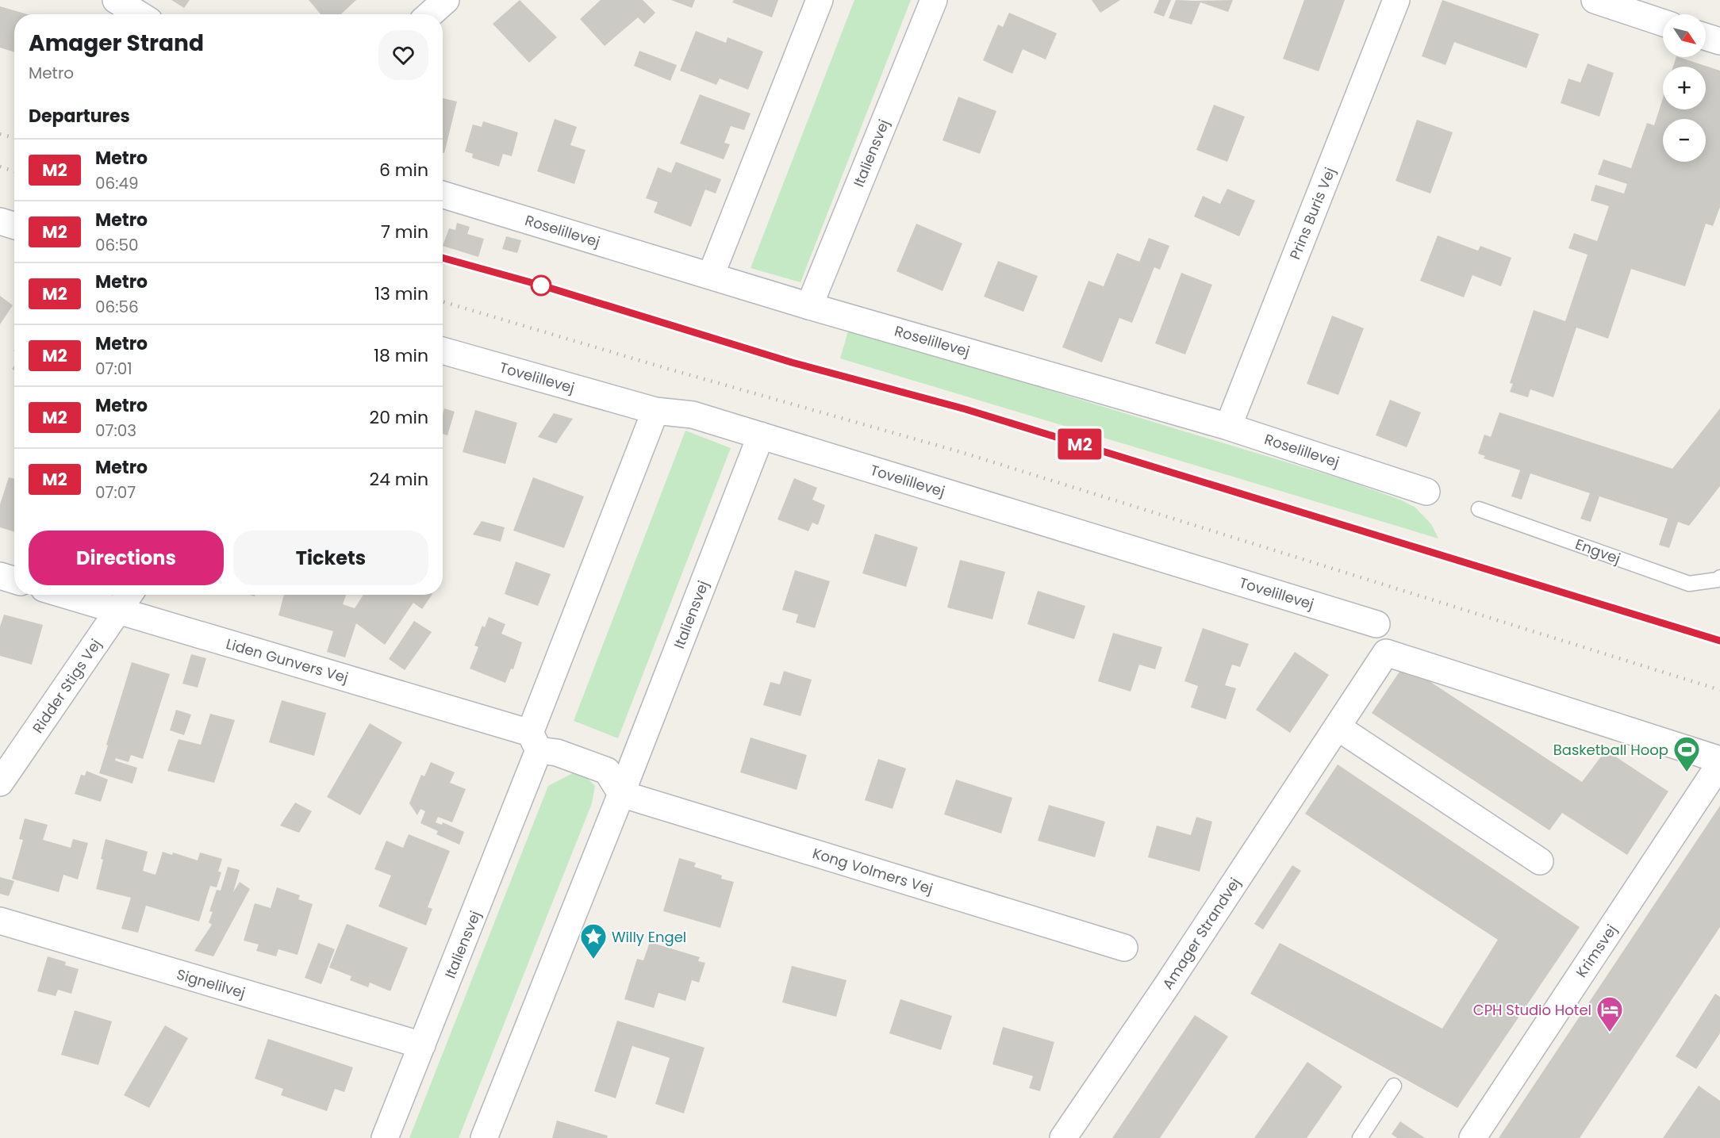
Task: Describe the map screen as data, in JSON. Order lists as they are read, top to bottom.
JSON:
{
  "streets": {
    "street": [
      "Italiensvej",
      "Prins Buris Vej",
      "Roselillevej",
      "Tovelillevej",
      "Liden Gunvers Vej",
      "Ridder Stigs Vej",
      "Kong Volmers Vej",
      "Amager Strandvej",
      "Krimsvej",
      "Signelilvej"
    ],
    "lane": ["Engvej"]
  },
  "crossings": [
    ["Italiensvej", "Roselillevej"],
    ["Italiensvej", "Tovelillevej"],
    ["Italiensvej", "Liden Gunvers Vej"],
    ["Italiensvej", "Kong Volmers Vej"],
    ["Italiensvej", "Signelilvej"],
    ["Prins Buris Vej", "Roselillevej"],
    ["Liden Gunvers Vej", "Ridder Stigs Vej"]
  ],
  "places": {
    "sports": ["Basketball Hoop"],
    "place": ["Willy Engel"],
    "hotel": ["CPH Studio Hotel"]
  },
  "lines": ["metro line M2"],
  "north": "bottom right",
  "page": {
    "on_map": "M2",
    "map_buttons": ["+", "−"],
    "heading": [
      ["Amager Strand", "Metro"],
      "Departures"
    ],
    "list": [
      {
        "mark": "M2",
        "name": "Metro",
        "note": "06:49",
        "value": "6 min"
      },
      {
        "mark": "M2",
        "name": "Metro",
        "note": "06:50",
        "value": "7 min"
      },
      {
        "mark": "M2",
        "name": "Metro",
        "note": "06:56",
        "value": "13 min"
      },
      {
        "mark": "M2",
        "name": "Metro",
        "note": "07:01",
        "value": "18 min"
      },
      {
        "mark": "M2",
        "name": "Metro",
        "note": "07:03",
        "value": "20 min"
      },
      {
        "mark": "M2",
        "name": "Metro",
        "note": "07:07",
        "value": "24 min"
      }
    ],
    "buttons": ["Directions", "Tickets"]
  }
}
